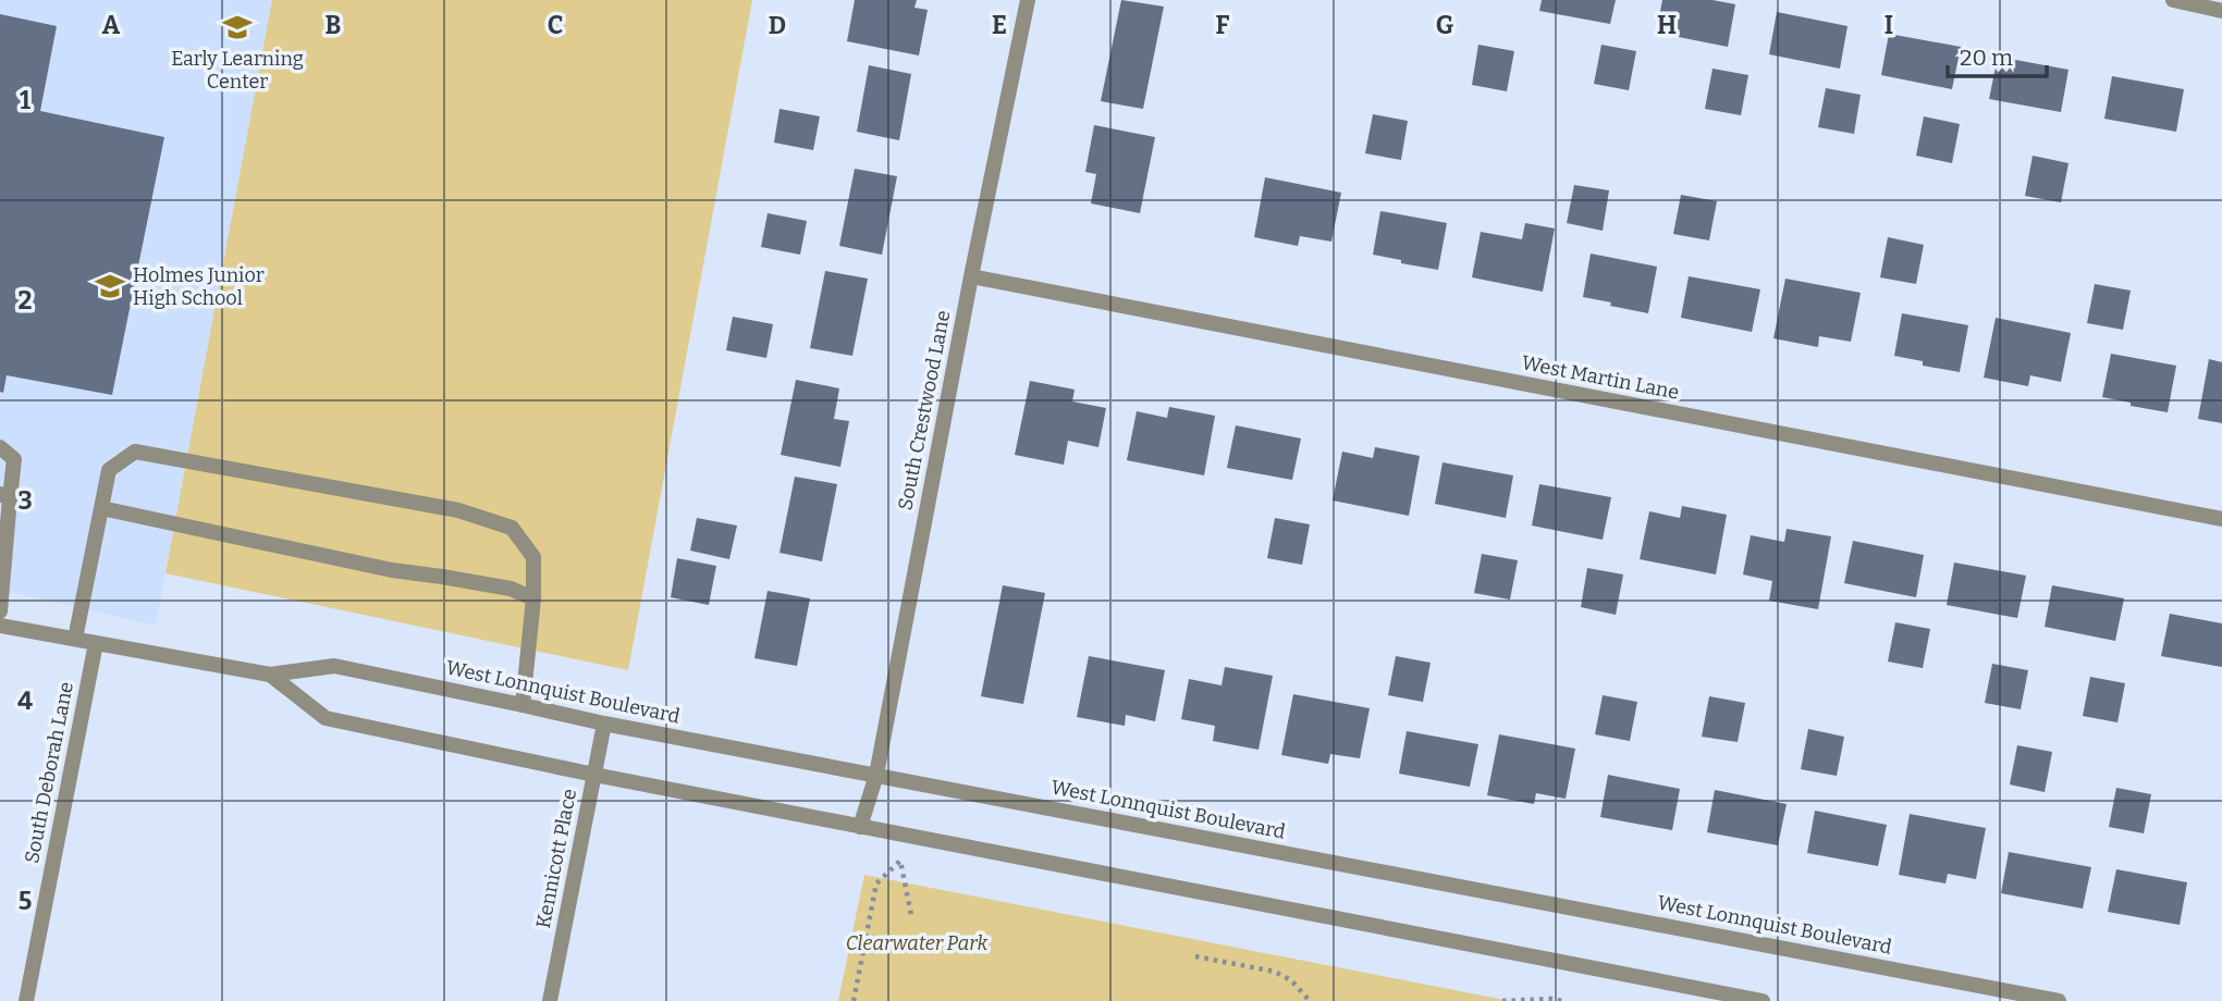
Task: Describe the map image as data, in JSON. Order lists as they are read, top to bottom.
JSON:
{
  "streets": {
    "street": [
      "West Martin Lane",
      "South Crestwood Lane",
      "West Lonnquist Boulevard",
      "South Deborah Lane",
      "Kennicott Place"
    ]
  },
  "crossings": [
    ["West Martin Lane", "South Crestwood Lane"],
    ["South Crestwood Lane", "West Lonnquist Boulevard"],
    ["West Lonnquist Boulevard", "South Deborah Lane"],
    ["West Lonnquist Boulevard", "Kennicott Place"]
  ],
  "parks": ["Clearwater Park"],
  "places": {
    "school or university": ["Early Learning Center", "Holmes Junior High School"]
  },
  "scale_bar": "20 m",
  "grid": {
    "columns": [
      "A",
      "B",
      "C",
      "D",
      "E",
      "F",
      "G",
      "H",
      "I"
    ],
    "rows": [
      "1",
      "2",
      "3",
      "4",
      "5"
    ]
  }
}
